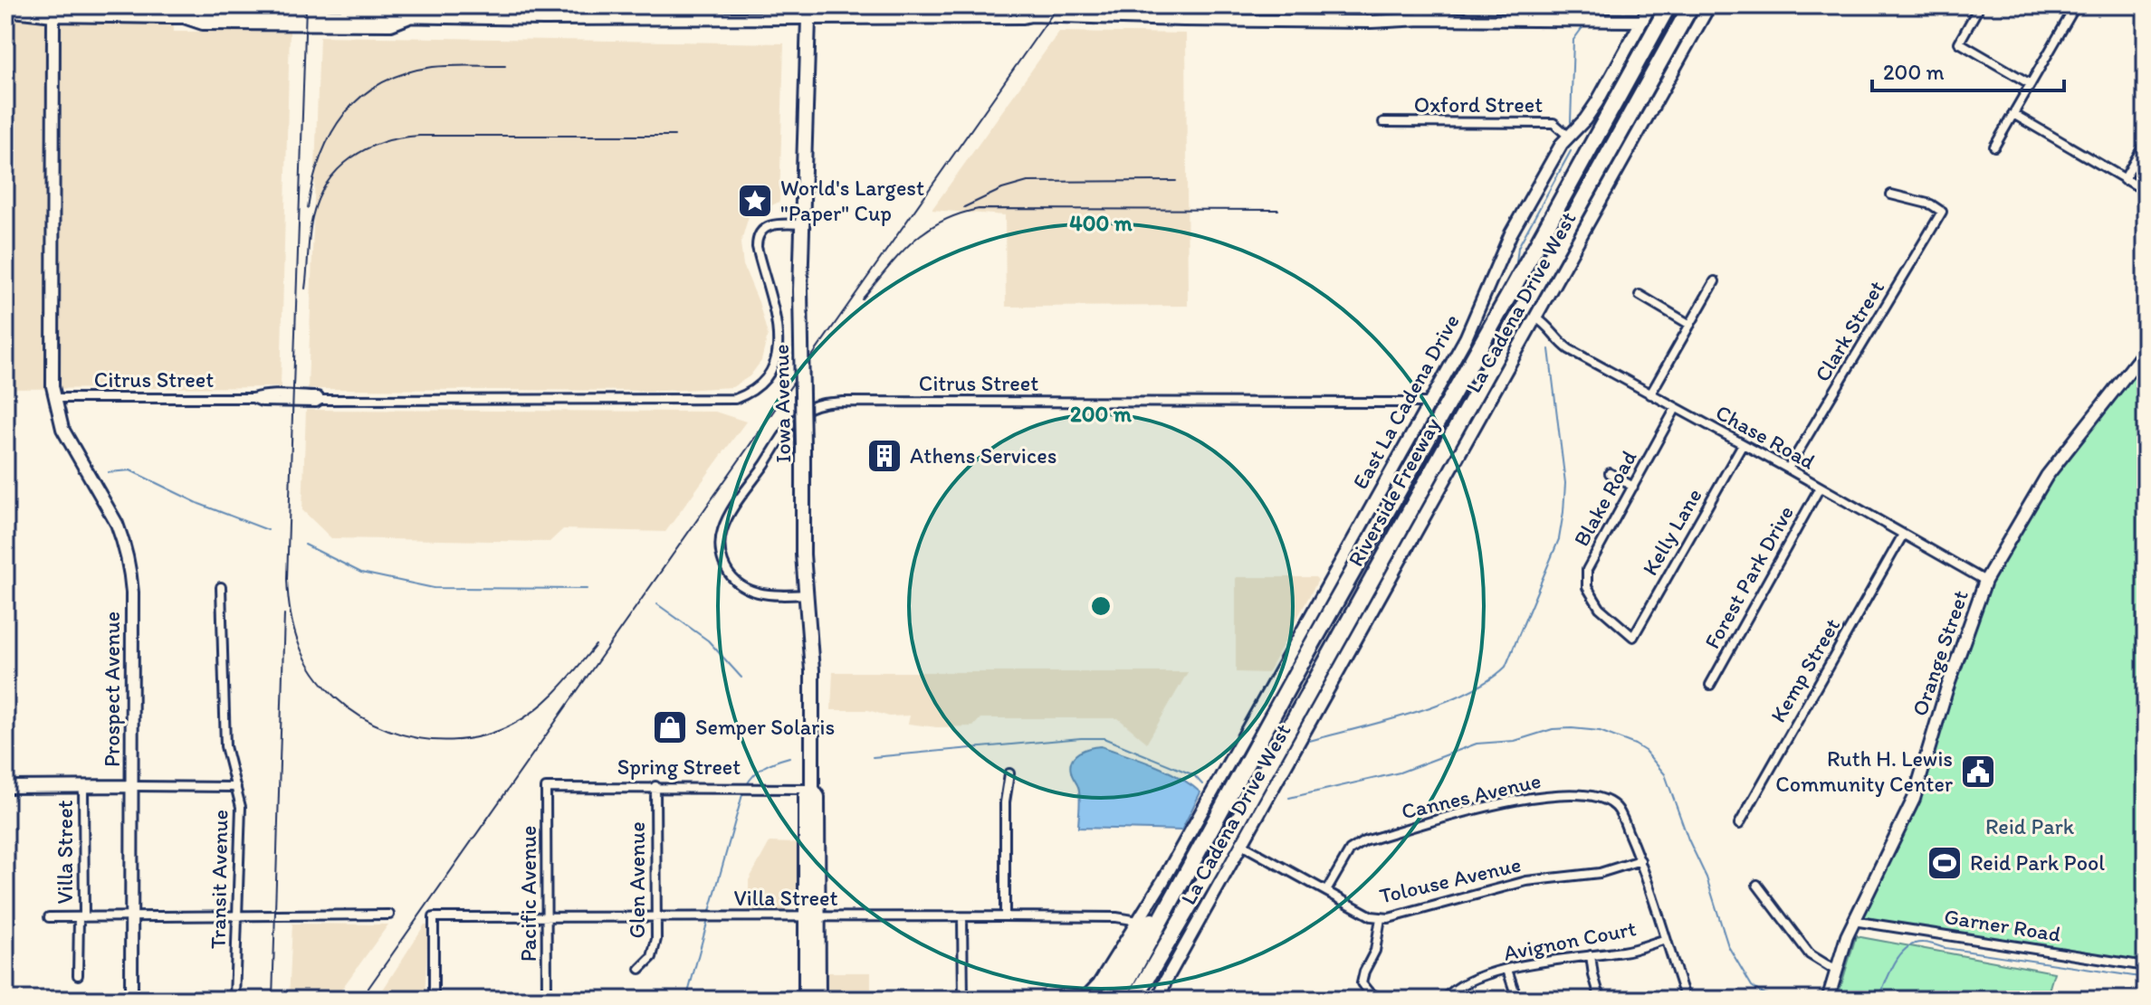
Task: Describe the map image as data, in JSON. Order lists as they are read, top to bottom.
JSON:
{
  "streets": {
    "highway": ["Riverside Freeway"],
    "main road": ["Iowa Avenue"],
    "street": [
      "Oxford Street",
      "La Cadena Drive West",
      "Clark Street",
      "Citrus Street",
      "East La Cadena Drive",
      "Chase Road",
      "Blake Road",
      "Kelly Lane",
      "Forest Park Drive",
      "Orange Street",
      "Kemp Street",
      "Prospect Avenue",
      "Spring Street",
      "Cannes Avenue",
      "Villa Street",
      "Transit Avenue",
      "Glen Avenue",
      "Tolouse Avenue",
      "Pacific Avenue",
      "Garner Road",
      "Avignon Court"
    ]
  },
  "crossings": [
    ["Oxford Street", "East La Cadena Drive"],
    ["La Cadena Drive West", "Chase Road"],
    ["La Cadena Drive West", "Tolouse Avenue"],
    ["Clark Street", "Chase Road"],
    ["Citrus Street", "East La Cadena Drive"],
    ["Citrus Street", "Iowa Avenue"],
    ["Citrus Street", "Prospect Avenue"],
    ["East La Cadena Drive", "Villa Street"],
    ["Iowa Avenue", "Spring Street"],
    ["Iowa Avenue", "Villa Street"],
    ["Chase Road", "Blake Road"],
    ["Chase Road", "Kelly Lane"],
    ["Chase Road", "Forest Park Drive"],
    ["Chase Road", "Orange Street"],
    ["Chase Road", "Kemp Street"],
    ["Blake Road", "Kelly Lane"],
    ["Orange Street", "Garner Road"],
    ["Prospect Avenue", "Villa Street"],
    ["Spring Street", "Glen Avenue"],
    ["Spring Street", "Pacific Avenue"],
    ["Cannes Avenue", "Tolouse Avenue"],
    ["Cannes Avenue", "Avignon Court"],
    ["Villa Street", "Transit Avenue"],
    ["Villa Street", "Glen Avenue"],
    ["Villa Street", "Pacific Avenue"]
  ],
  "parks": ["Reid Park"],
  "places": {
    "place": ["World's Largest \"Paper\" Cup"],
    "building": ["Athens Services"],
    "shop": ["Semper Solaris"],
    "public building": ["Ruth H. Lewis Community Center"],
    "sports": ["Reid Park Pool"]
  },
  "scale_bar": "200 m",
  "rings": ["400 m", "200 m"]
}
